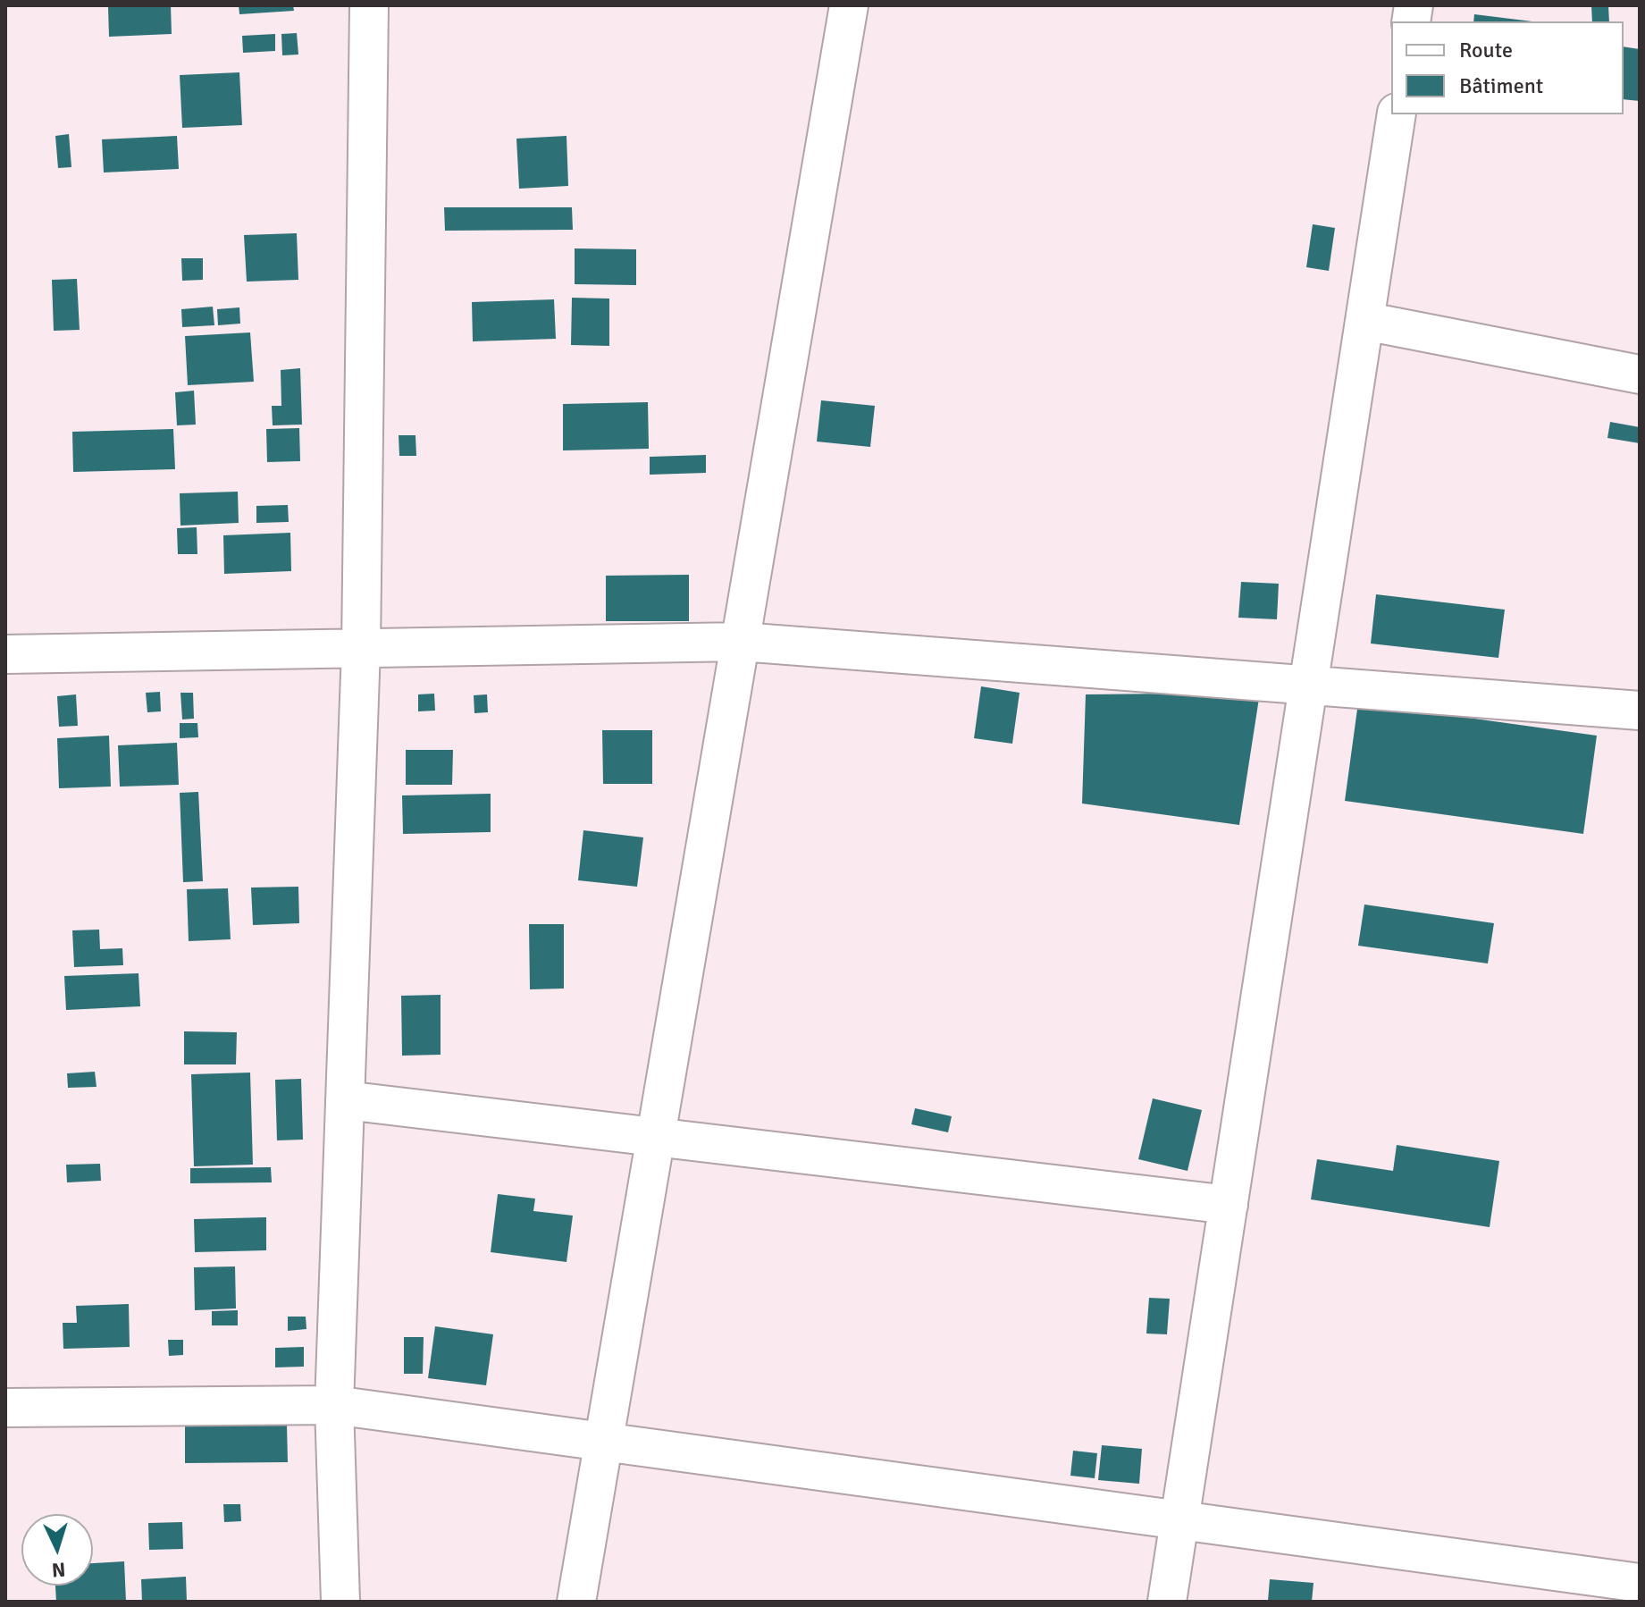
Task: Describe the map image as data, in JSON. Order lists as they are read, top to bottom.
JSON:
{
  "legend": ["Route", "Bâtiment"],
  "north": "bottom"
}
